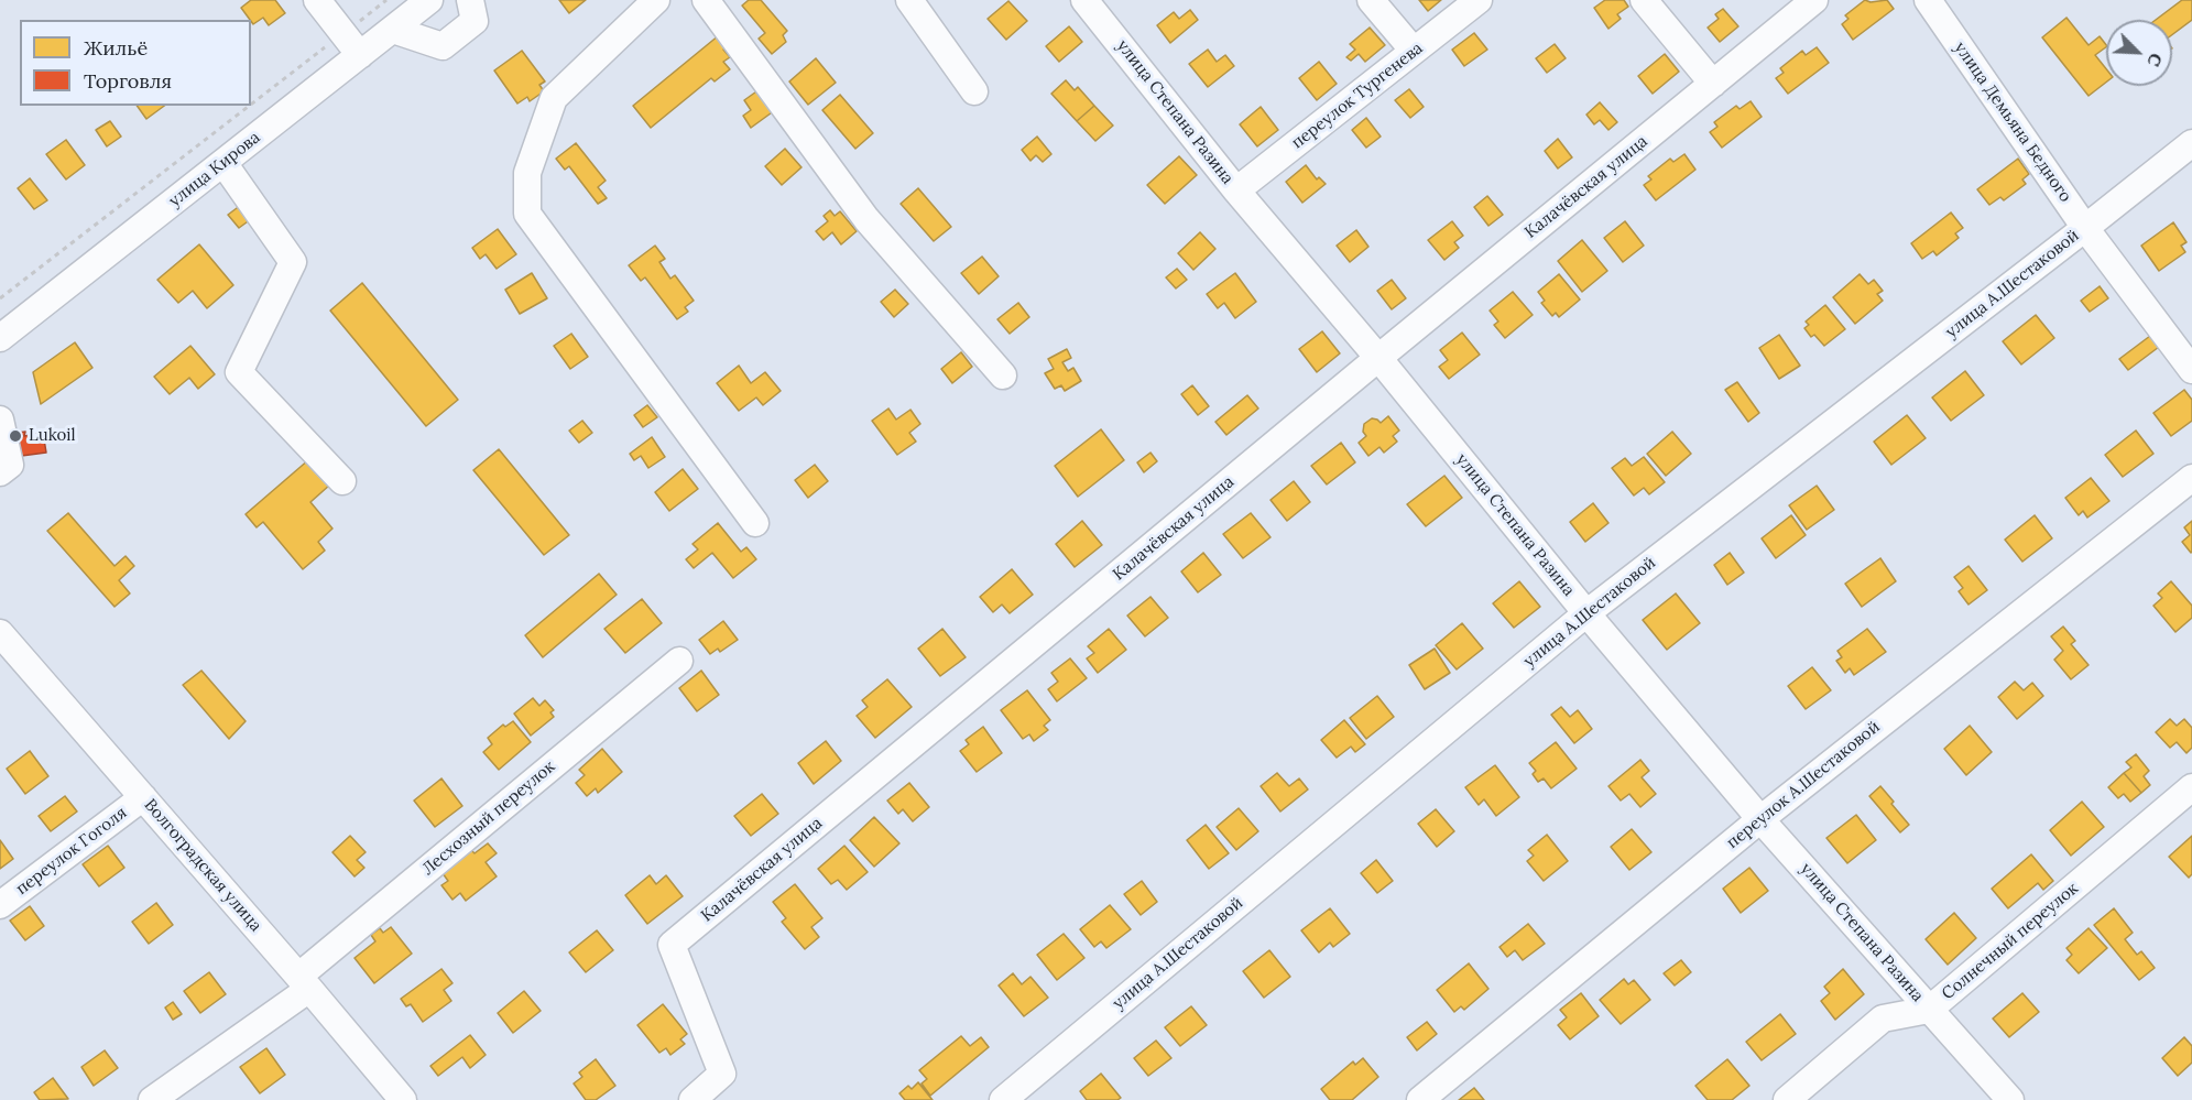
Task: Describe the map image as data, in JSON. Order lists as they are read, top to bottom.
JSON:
{
  "streets": {
    "street": [
      "переулок Тургенева",
      "улица Степана Разина",
      "улица Демьяна Бедного",
      "улица Кирова",
      "Калачёвская улица",
      "улица А.Шестаковой",
      "переулок А.Шестаковой",
      "Лесхозный переулок",
      "переулок Гоголя",
      "Волгоградская улица",
      "Солнечный переулок"
    ]
  },
  "crossings": [
    ["переулок Тургенева", "улица Степана Разина"],
    ["улица Степана Разина", "Калачёвская улица"],
    ["улица Степана Разина", "улица А.Шестаковой"],
    ["улица Степана Разина", "переулок А.Шестаковой"],
    ["улица Степана Разина", "Солнечный переулок"],
    ["улица Демьяна Бедного", "улица А.Шестаковой"],
    ["Лесхозный переулок", "Волгоградская улица"],
    ["переулок Гоголя", "Волгоградская улица"]
  ],
  "places": ["Lukoil"],
  "legend": ["Жильё", "Торговля"],
  "north": "bottom right"
}
